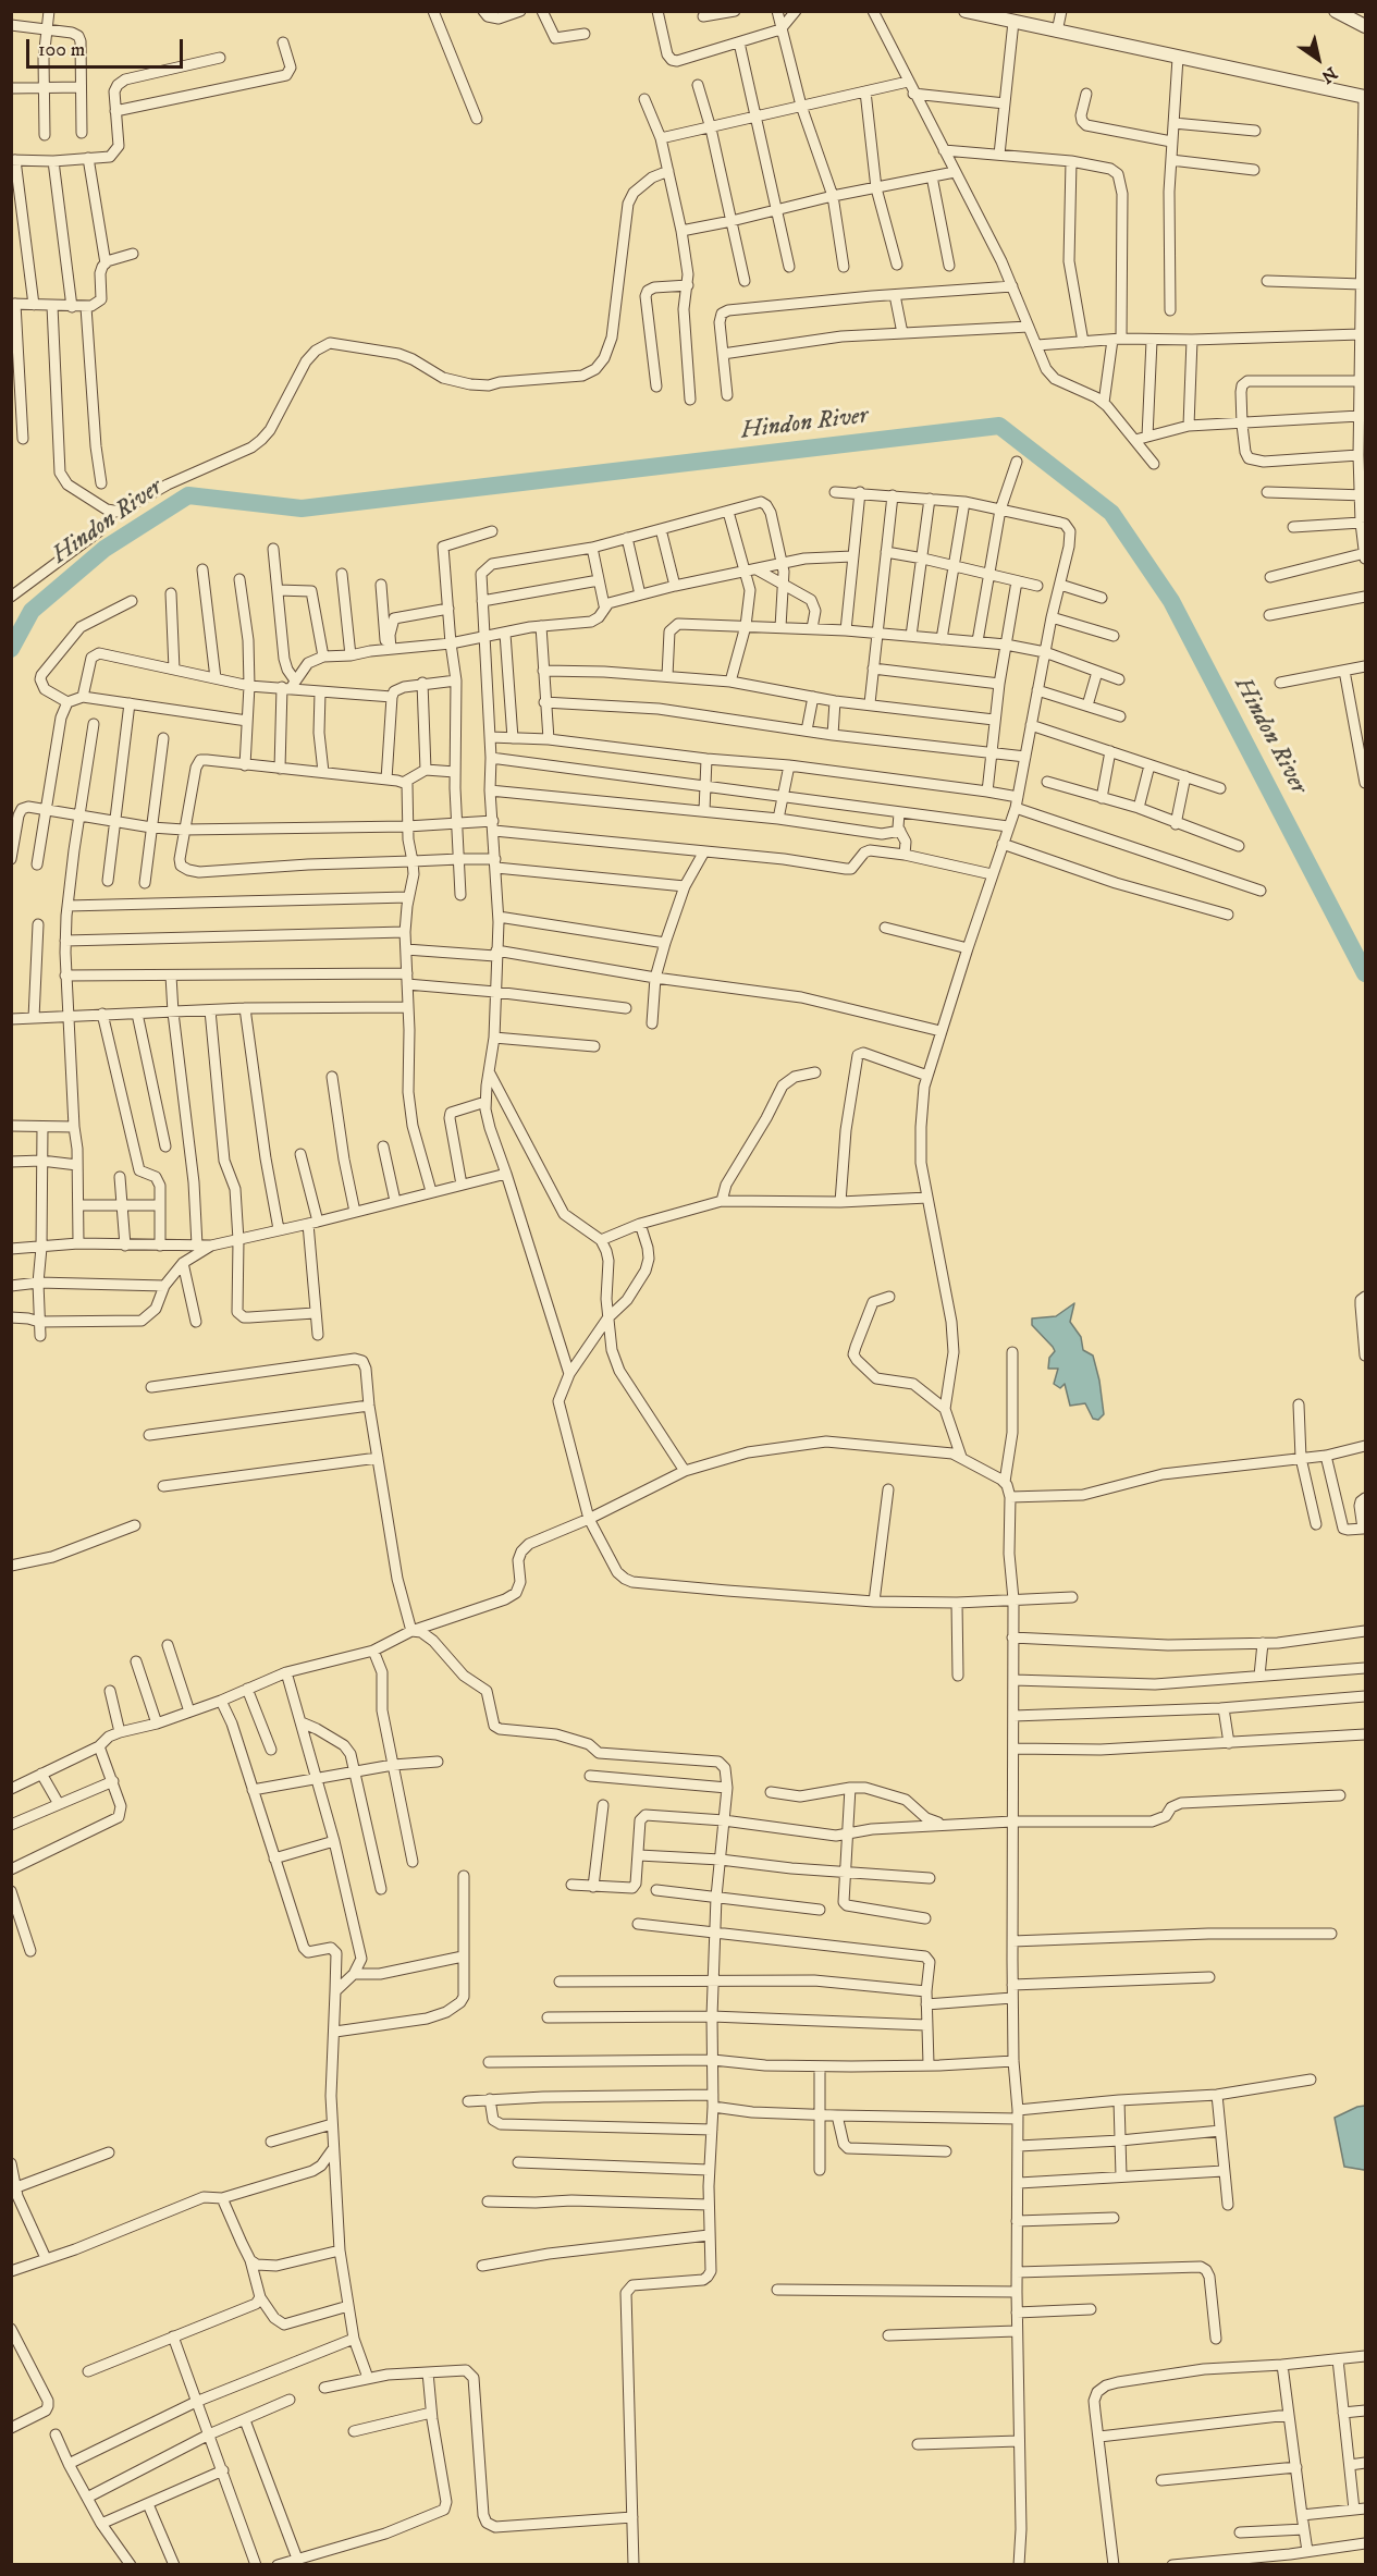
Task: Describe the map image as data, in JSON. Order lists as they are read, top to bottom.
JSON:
{
  "water": ["Hindon River"],
  "scale_bar": "100 m",
  "north": "bottom right"
}
